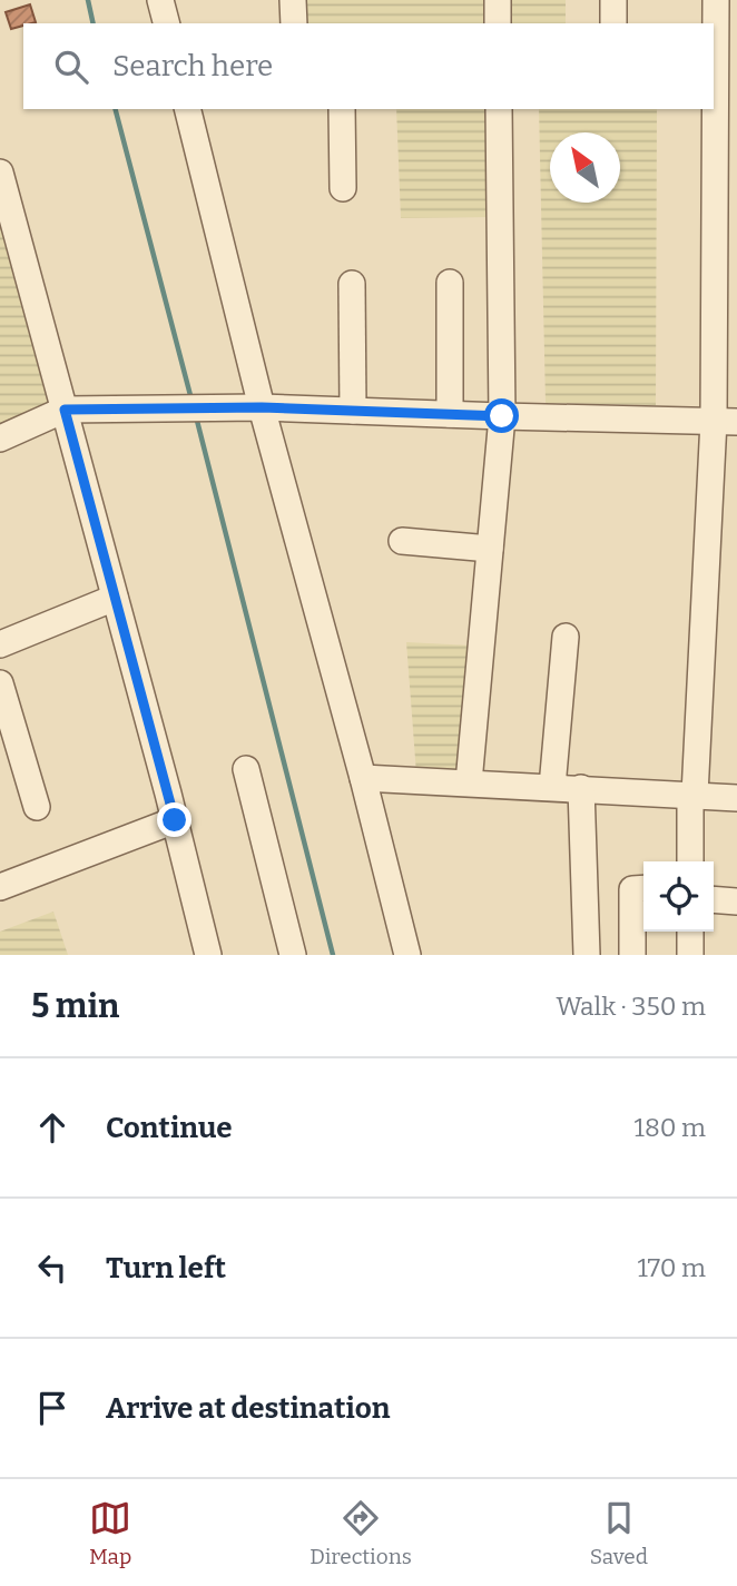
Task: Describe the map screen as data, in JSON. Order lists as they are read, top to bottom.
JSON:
{
  "north": "top left",
  "page": {
    "search": "Search here",
    "heading": ["5 min", "Walk · 350 m"],
    "list": [
      ["Continue", "180 m"],
      ["Turn left", "170 m"],
      "Arrive at destination"
    ],
    "nav": ["Map", "Directions", "Saved"]
  }
}
